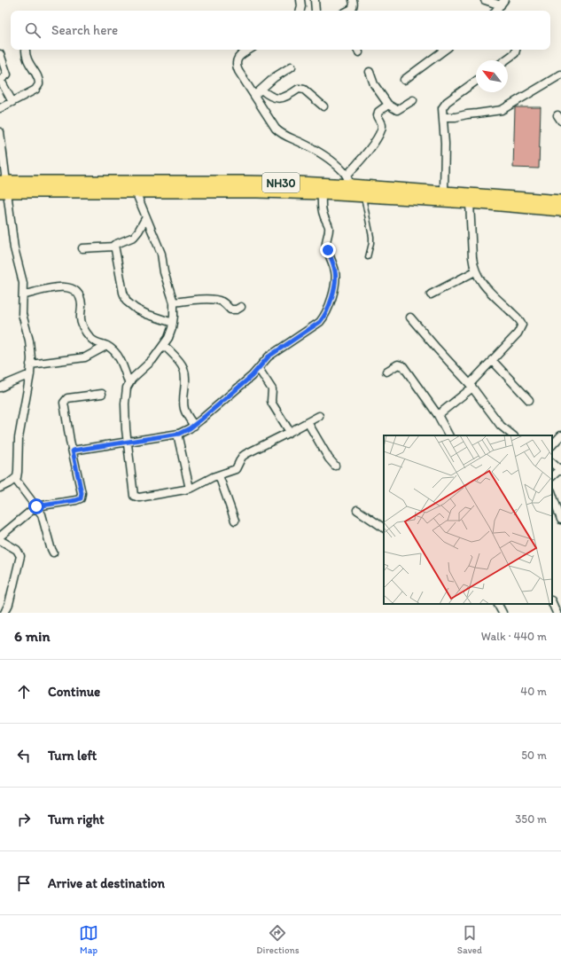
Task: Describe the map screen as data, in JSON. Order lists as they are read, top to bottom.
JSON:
{
  "streets": {
    "highway": ["NH30"]
  },
  "north": "top left",
  "page": {
    "search": "Search here",
    "heading": ["6 min", "Walk · 440 m"],
    "list": [
      ["Continue", "40 m"],
      ["Turn left", "50 m"],
      ["Turn right", "350 m"],
      "Arrive at destination"
    ],
    "nav": ["Map", "Directions", "Saved"]
  }
}
